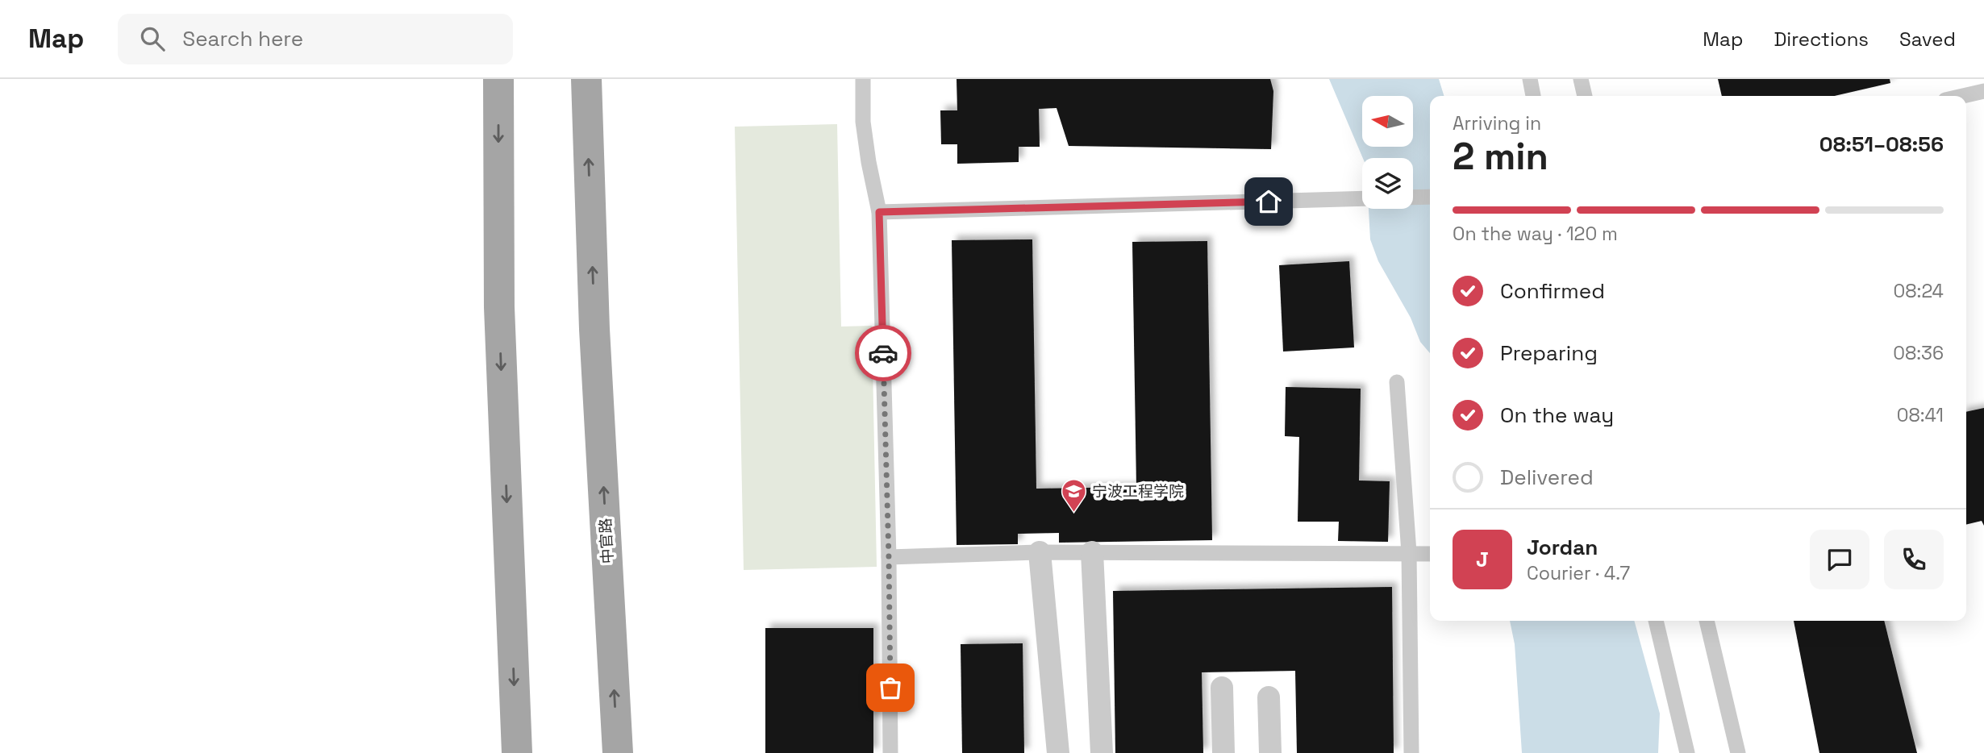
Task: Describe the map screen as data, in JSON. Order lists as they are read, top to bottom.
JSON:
{
  "streets": {
    "main road": ["中官路"]
  },
  "places": {
    "school or university": ["宁波工程学院"]
  },
  "north": "left",
  "page": {
    "header": "Map",
    "search": "Search here",
    "nav": ["Map", "Directions", "Saved"],
    "heading": ["2 min", "Arriving in", "08:51–08:56"],
    "panel": ["Jordan", "Courier · 4.7"],
    "bar": "On the way · 120 m",
    "list": [
      ["Confirmed", "08:24"],
      ["Preparing", "08:36"],
      ["On the way", "08:41"],
      "Delivered"
    ],
    "round": "J"
  }
}
